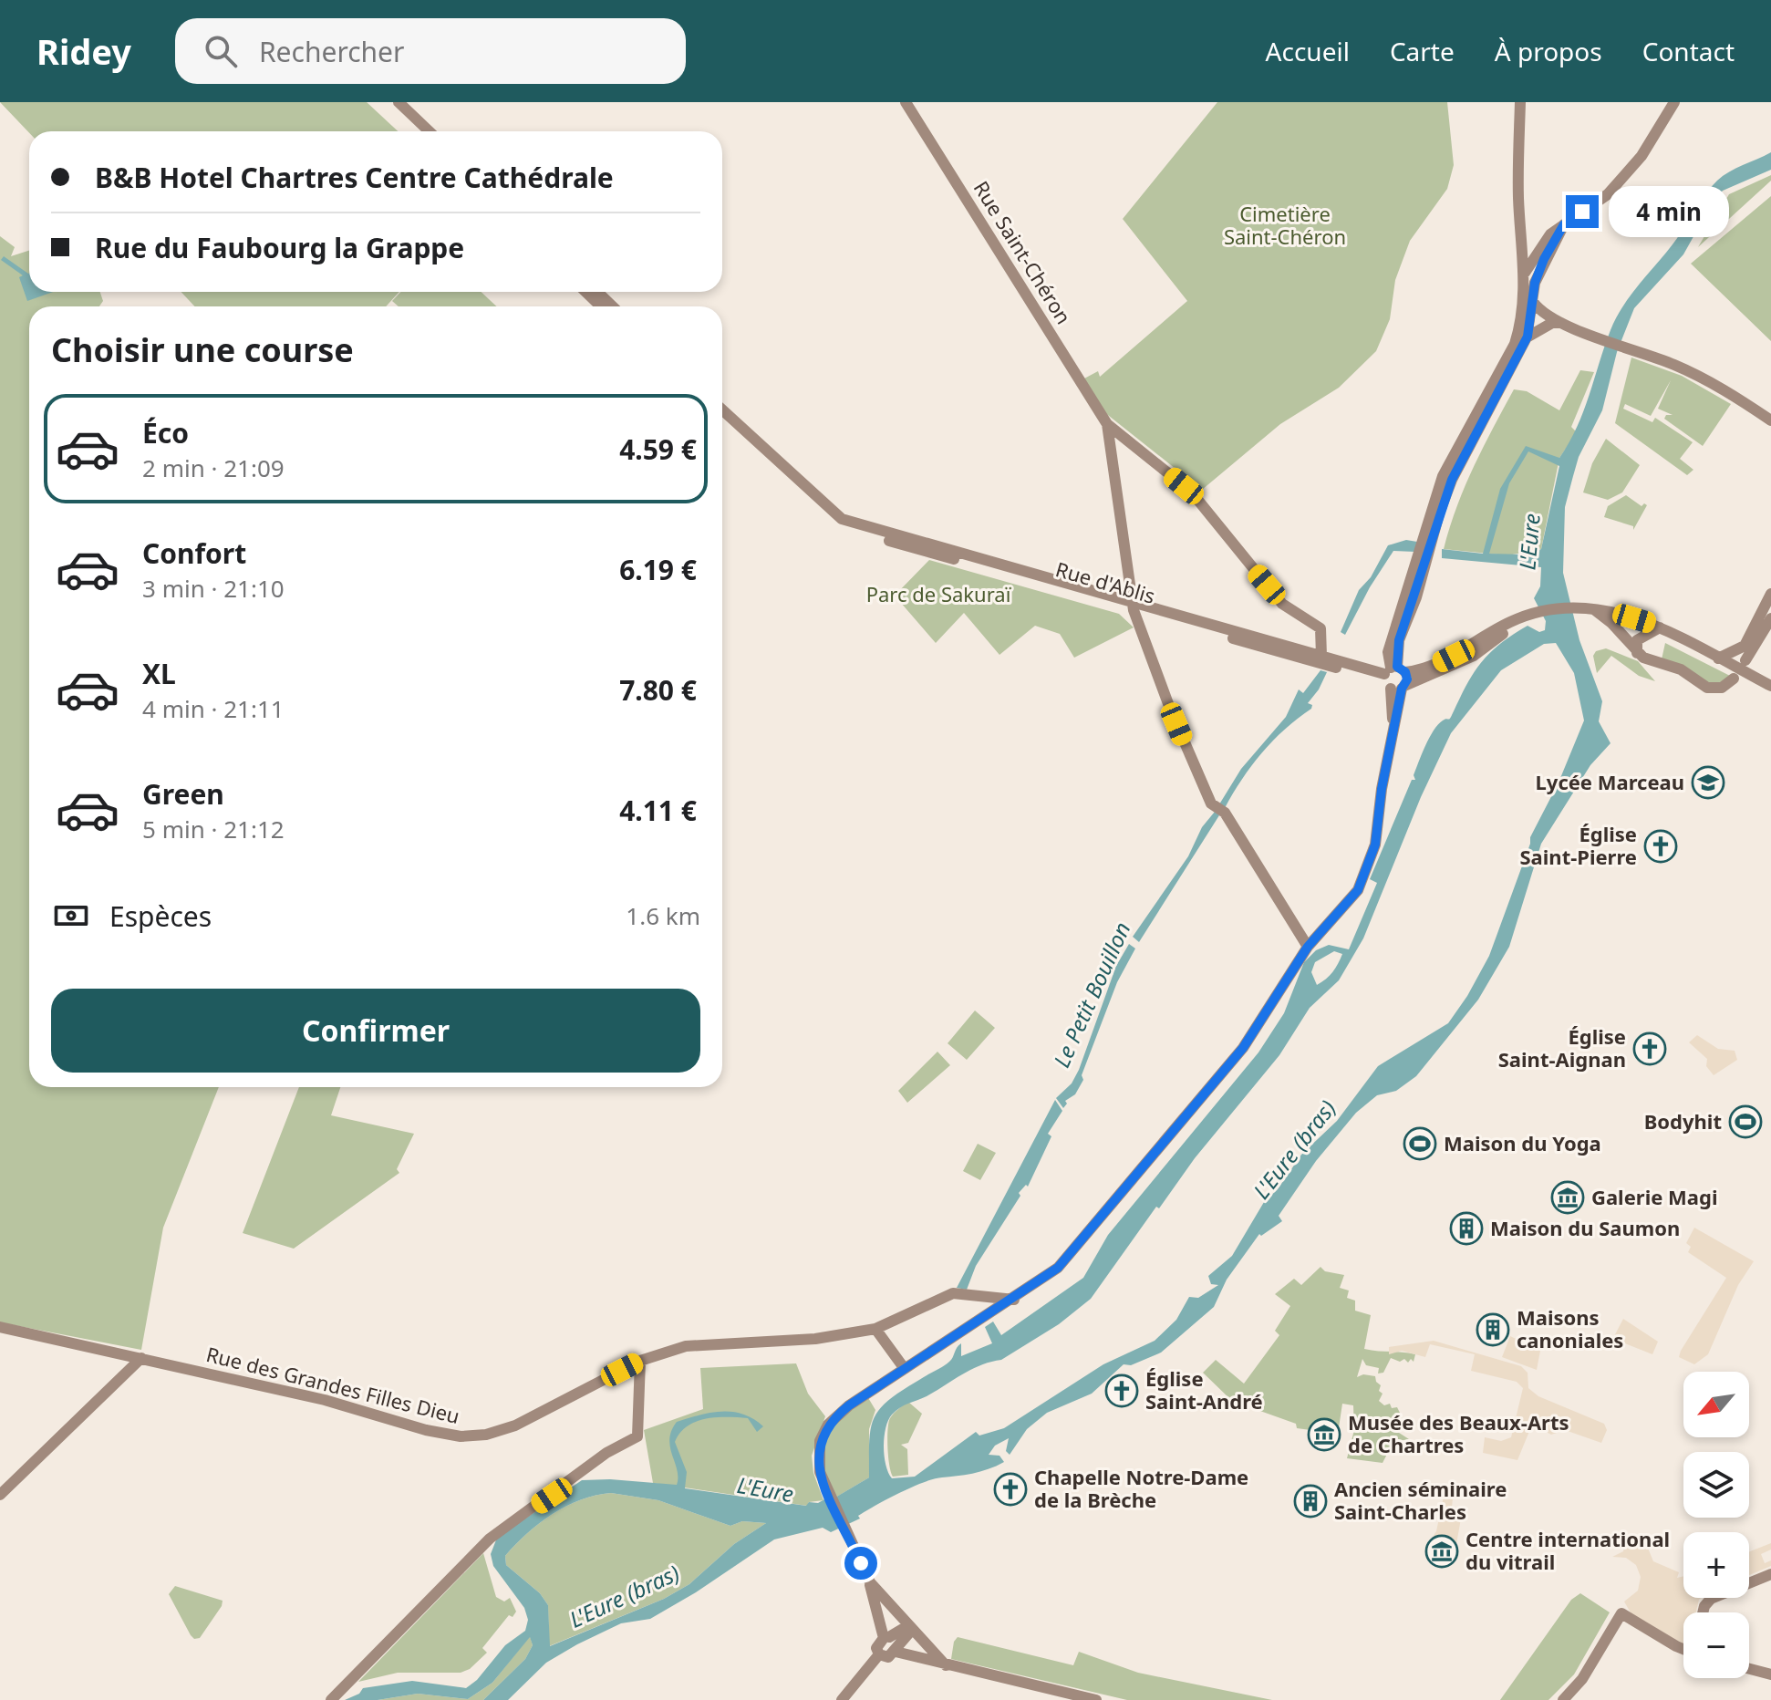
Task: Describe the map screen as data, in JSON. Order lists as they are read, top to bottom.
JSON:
{
  "streets": {
    "main road": ["Rue Saint-Chéron", "Rue d'Ablis", "Rue des Grandes Filles Dieu"]
  },
  "water": ["L'Eure", "Le Petit Bouillon", "L'Eure (bras)"],
  "parks": ["Cimetière Saint-Chéron", "Parc de Sakuraï"],
  "places": {
    "school or university": ["Lycée Marceau"],
    "church": [
      "Église Saint-Pierre",
      "Église Saint-Aignan",
      "Église Saint-André",
      "Chapelle Notre-Dame de la Brèche"
    ],
    "sports": ["Bodyhit", "Maison du Yoga"],
    "museum": ["Galerie Magi", "Musée des Beaux-Arts de Chartres", "Centre international du vitrail"],
    "building": ["Maison du Saumon", "Maisons canoniales", "Ancien séminaire Saint-Charles"]
  },
  "north": "bottom left",
  "page": {
    "header": "Ridey",
    "search": "Rechercher",
    "nav": [
      "Accueil",
      "Carte",
      "À propos",
      "Contact"
    ],
    "banner": ["B&B Hotel Chartres Centre Cathédrale", "Rue du Faubourg la Grappe"],
    "bubble": "4 min",
    "heading": "Choisir une course",
    "list": [
      {
        "name": "Éco",
        "note": "2 min · 21:09",
        "value": "4.59 €"
      },
      {
        "name": "Confort",
        "note": "3 min · 21:10",
        "value": "6.19 €"
      },
      {
        "name": "XL",
        "note": "4 min · 21:11",
        "value": "7.80 €"
      },
      {
        "name": "Green",
        "note": "5 min · 21:12",
        "value": "4.11 €"
      }
    ],
    "pay": ["Espèces", "1.6 km"],
    "buttons": "Confirmer",
    "map_buttons": ["+", "−"]
  }
}
